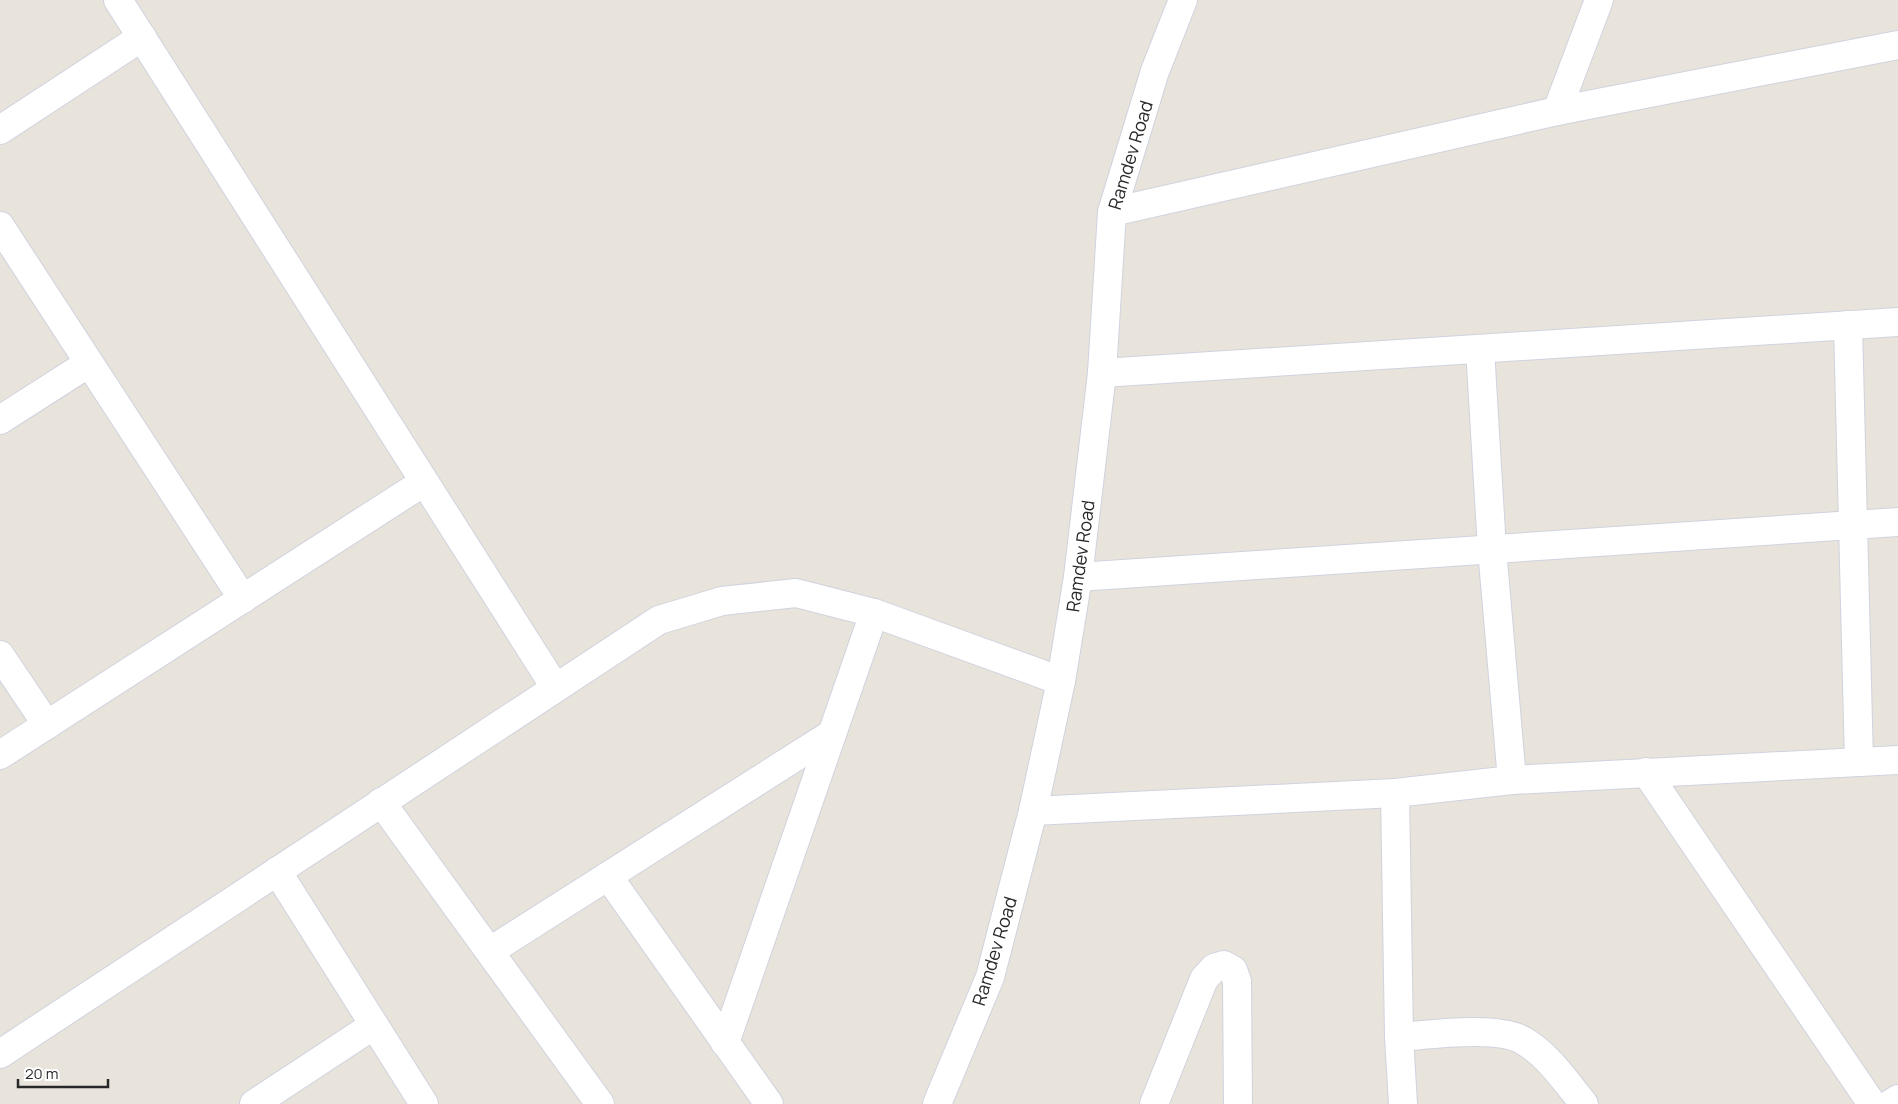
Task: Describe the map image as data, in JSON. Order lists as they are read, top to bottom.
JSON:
{
  "streets": {
    "street": ["Ramdev Road"]
  },
  "scale_bar": "20 m"
}
